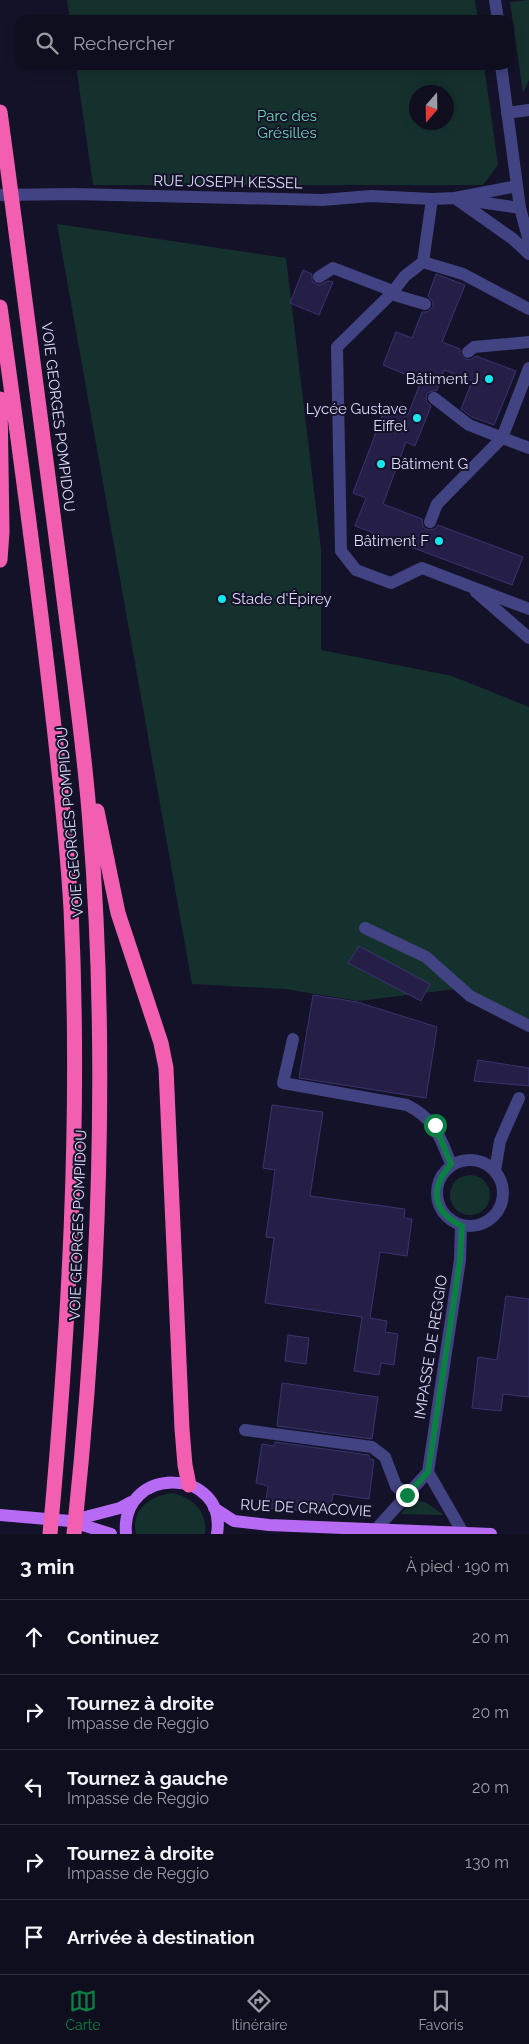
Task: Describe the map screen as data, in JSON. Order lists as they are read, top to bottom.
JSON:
{
  "streets": {
    "highway": ["VOIE GEORGES POMPIDOU"],
    "main road": ["RUE DE CRACOVIE"],
    "street": ["RUE JOSEPH KESSEL", "IMPASSE DE REGGIO"]
  },
  "parks": ["Parc des Grésilles"],
  "places": [
    "Bâtiment J",
    "Lycée Gustave Eiffel",
    "Bâtiment G",
    "Bâtiment F",
    "Stade d'Épirey"
  ],
  "north": "bottom",
  "page": {
    "search": "Rechercher",
    "heading": ["3 min", "À pied · 190 m"],
    "list": [
      ["Continuez", "20 m"],
      ["Tournez à droite", "Impasse de Reggio", "20 m"],
      ["Tournez à gauche", "Impasse de Reggio", "20 m"],
      ["Tournez à droite", "Impasse de Reggio", "130 m"],
      "Arrivée à destination"
    ],
    "nav": ["Carte", "Itinéraire", "Favoris"]
  }
}
